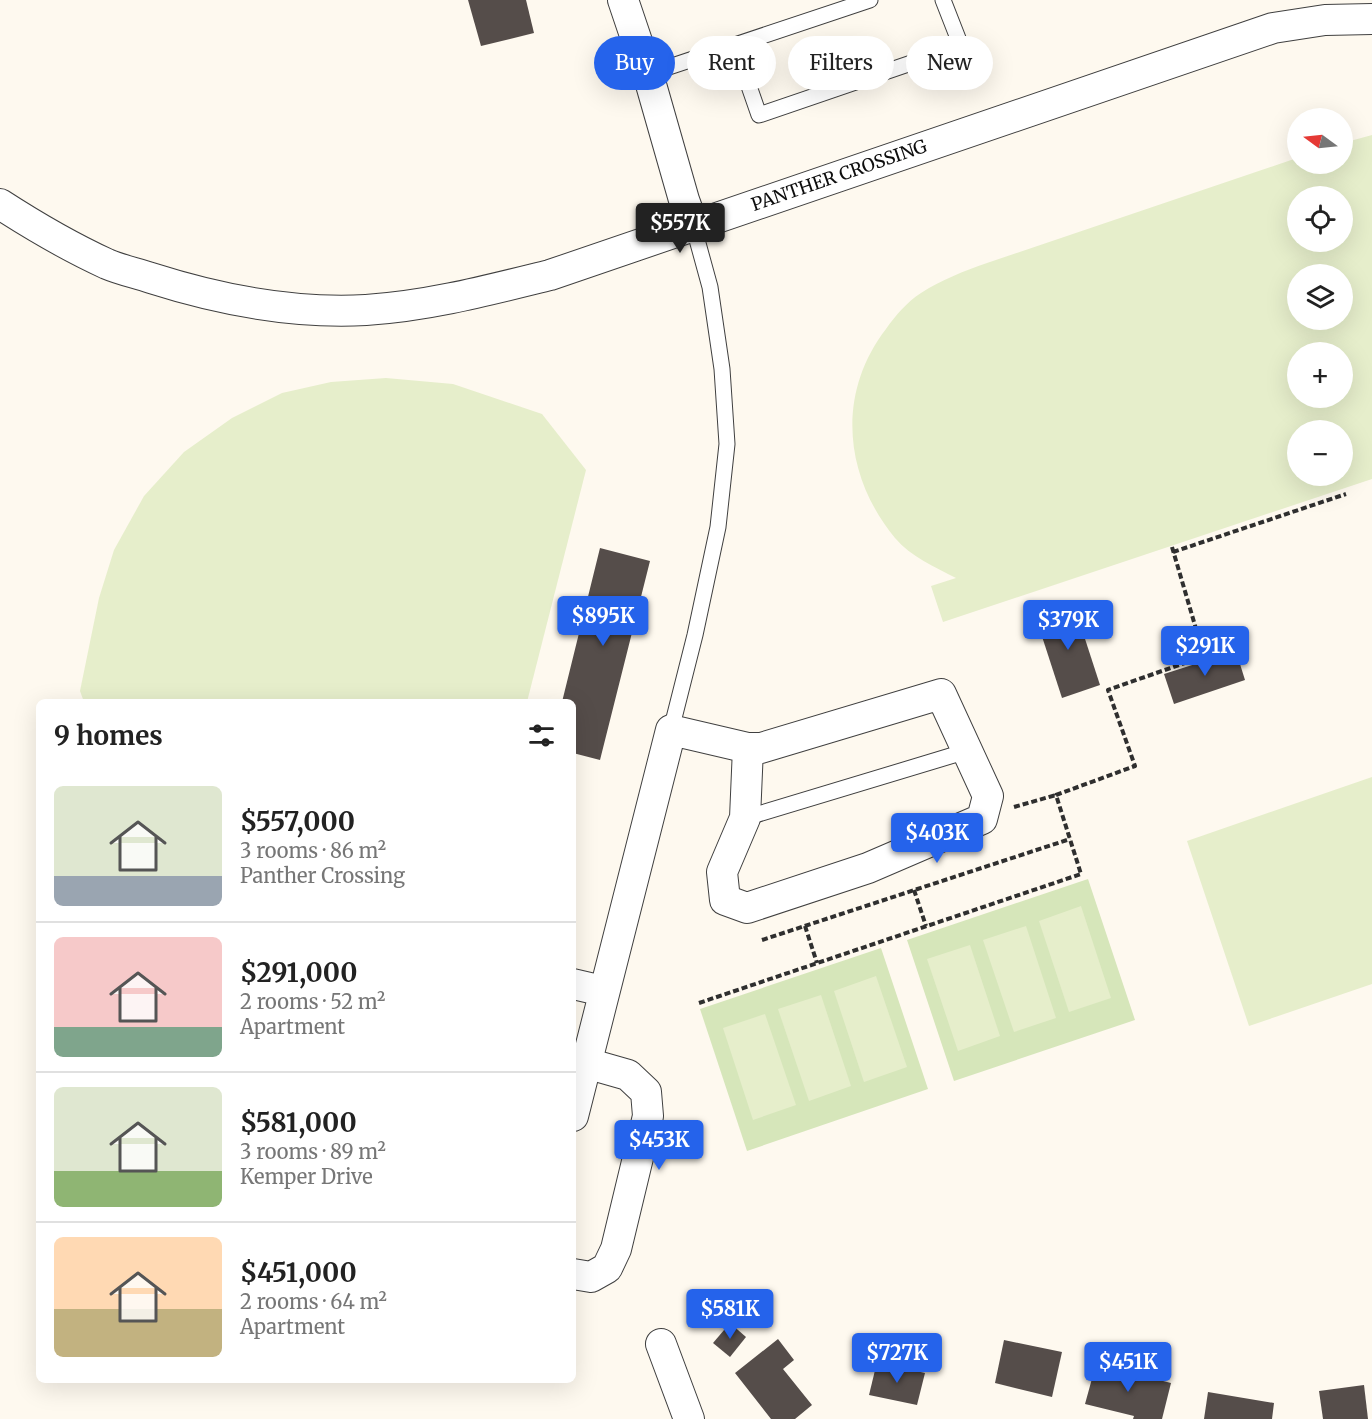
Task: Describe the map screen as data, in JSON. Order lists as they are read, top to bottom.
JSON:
{
  "streets": {
    "street": ["PANTHER CROSSING"]
  },
  "north": "left",
  "page": {
    "chip": [
      "Buy",
      "Rent",
      "Filters",
      "New"
    ],
    "map_buttons": ["+", "−"],
    "price": [
      "$557K",
      "$895K",
      "$379K",
      "$291K",
      "$403K",
      "$453K",
      "$581K",
      "$727K",
      "$451K"
    ],
    "heading": "9 homes",
    "list": [
      {
        "name": "$557,000",
        "note": "3 rooms · 86 m² · Panther Crossing"
      },
      {
        "name": "$291,000",
        "note": "2 rooms · 52 m² · Apartment"
      },
      {
        "name": "$581,000",
        "note": "3 rooms · 89 m² · Kemper Drive"
      },
      {
        "name": "$451,000",
        "note": "2 rooms · 64 m² · Apartment"
      }
    ]
  }
}
